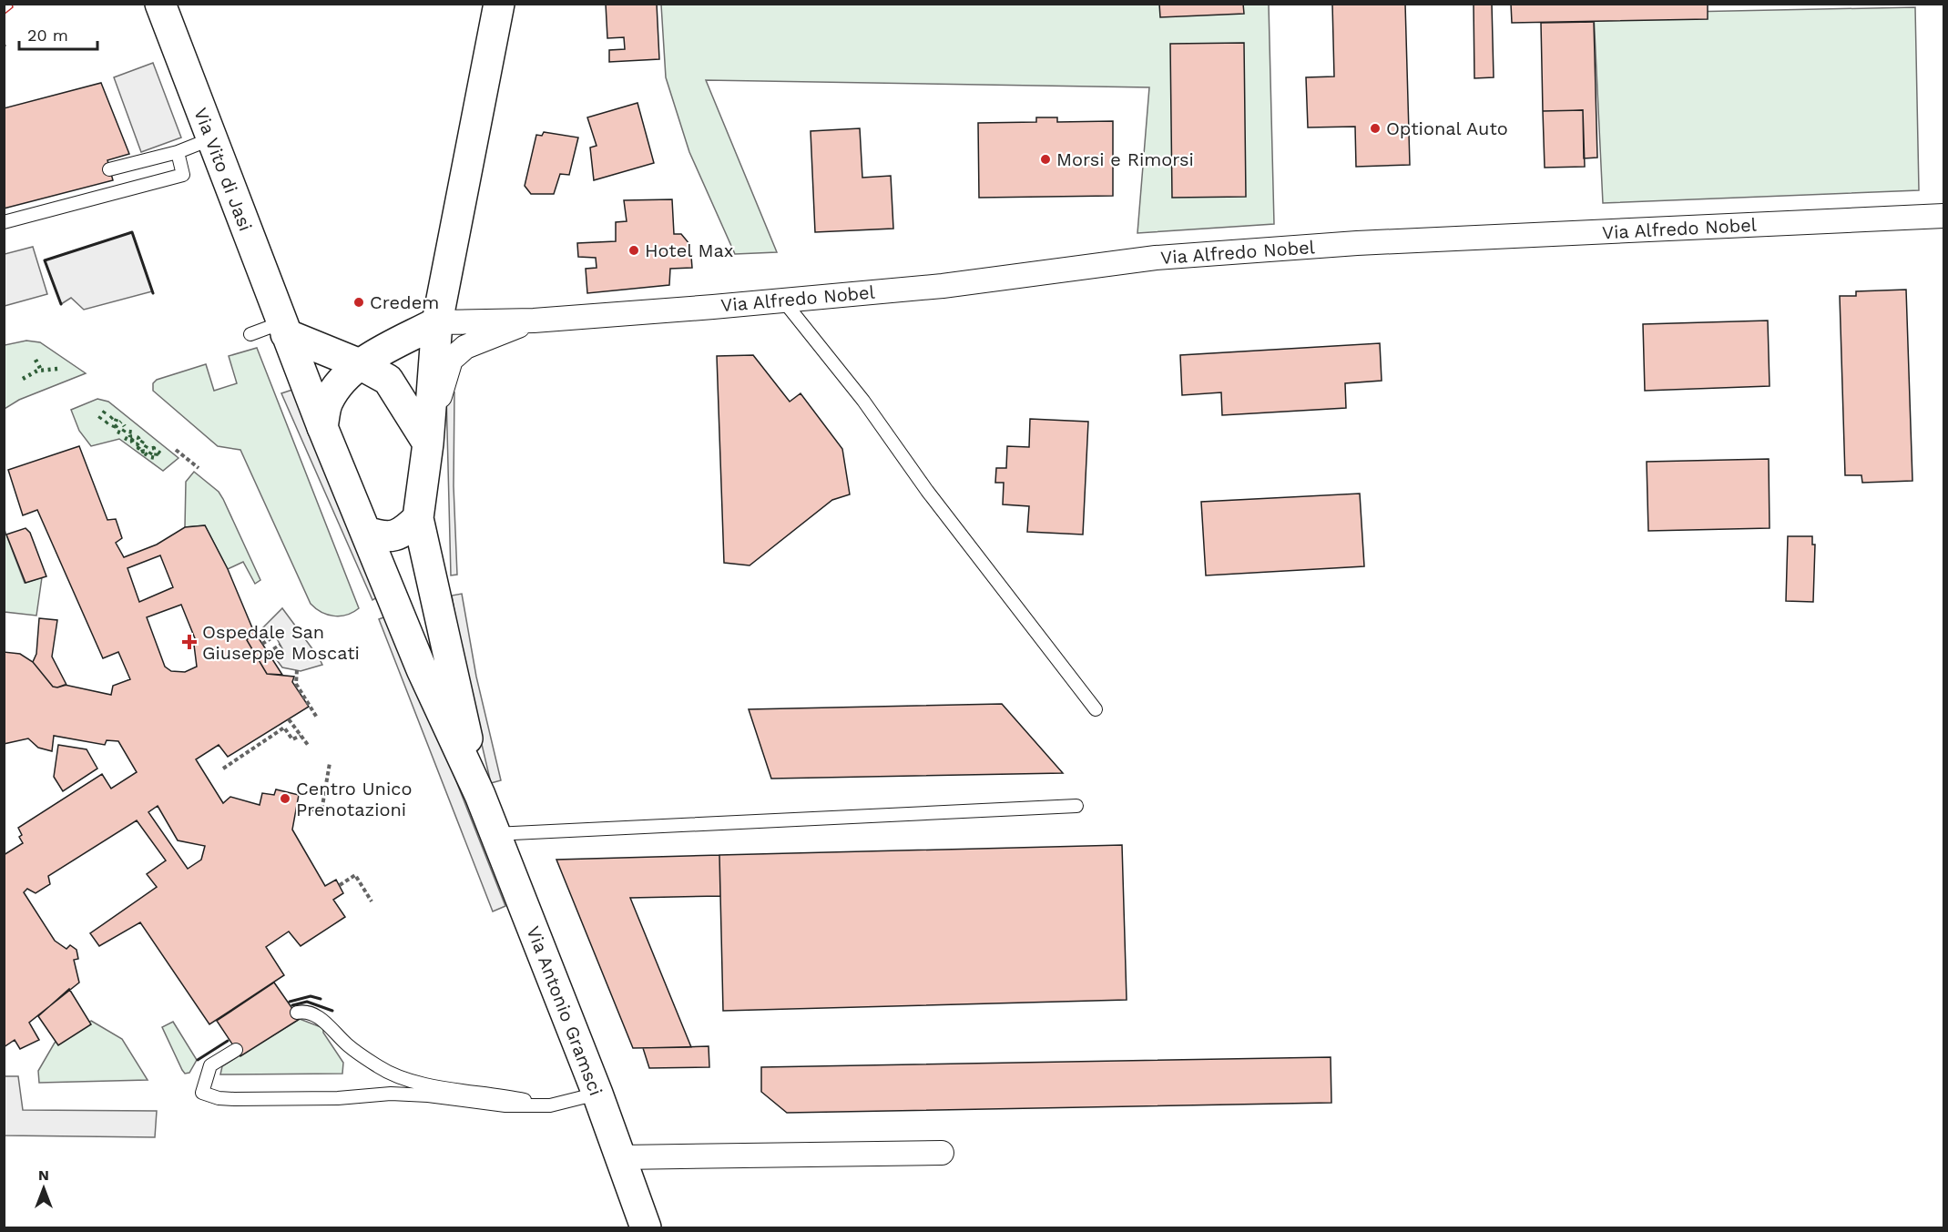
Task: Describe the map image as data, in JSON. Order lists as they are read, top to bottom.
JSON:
{
  "streets": {
    "main road": ["Via Vito di Jasi", "Via Antonio Gramsci"],
    "street": ["Via Alfredo Nobel"]
  },
  "crossings": [
    ["Via Vito di Jasi", "Via Antonio Gramsci"],
    ["Via Alfredo Nobel", "Via Antonio Gramsci"]
  ],
  "places": {
    "other": [
      "Optional Auto",
      "Morsi e Rimorsi",
      "Hotel Max",
      "Credem",
      "Centro Unico Prenotazioni"
    ],
    "health": ["Ospedale San Giuseppe Moscati"]
  },
  "scale_bar": "20 m",
  "north": "top"
}
